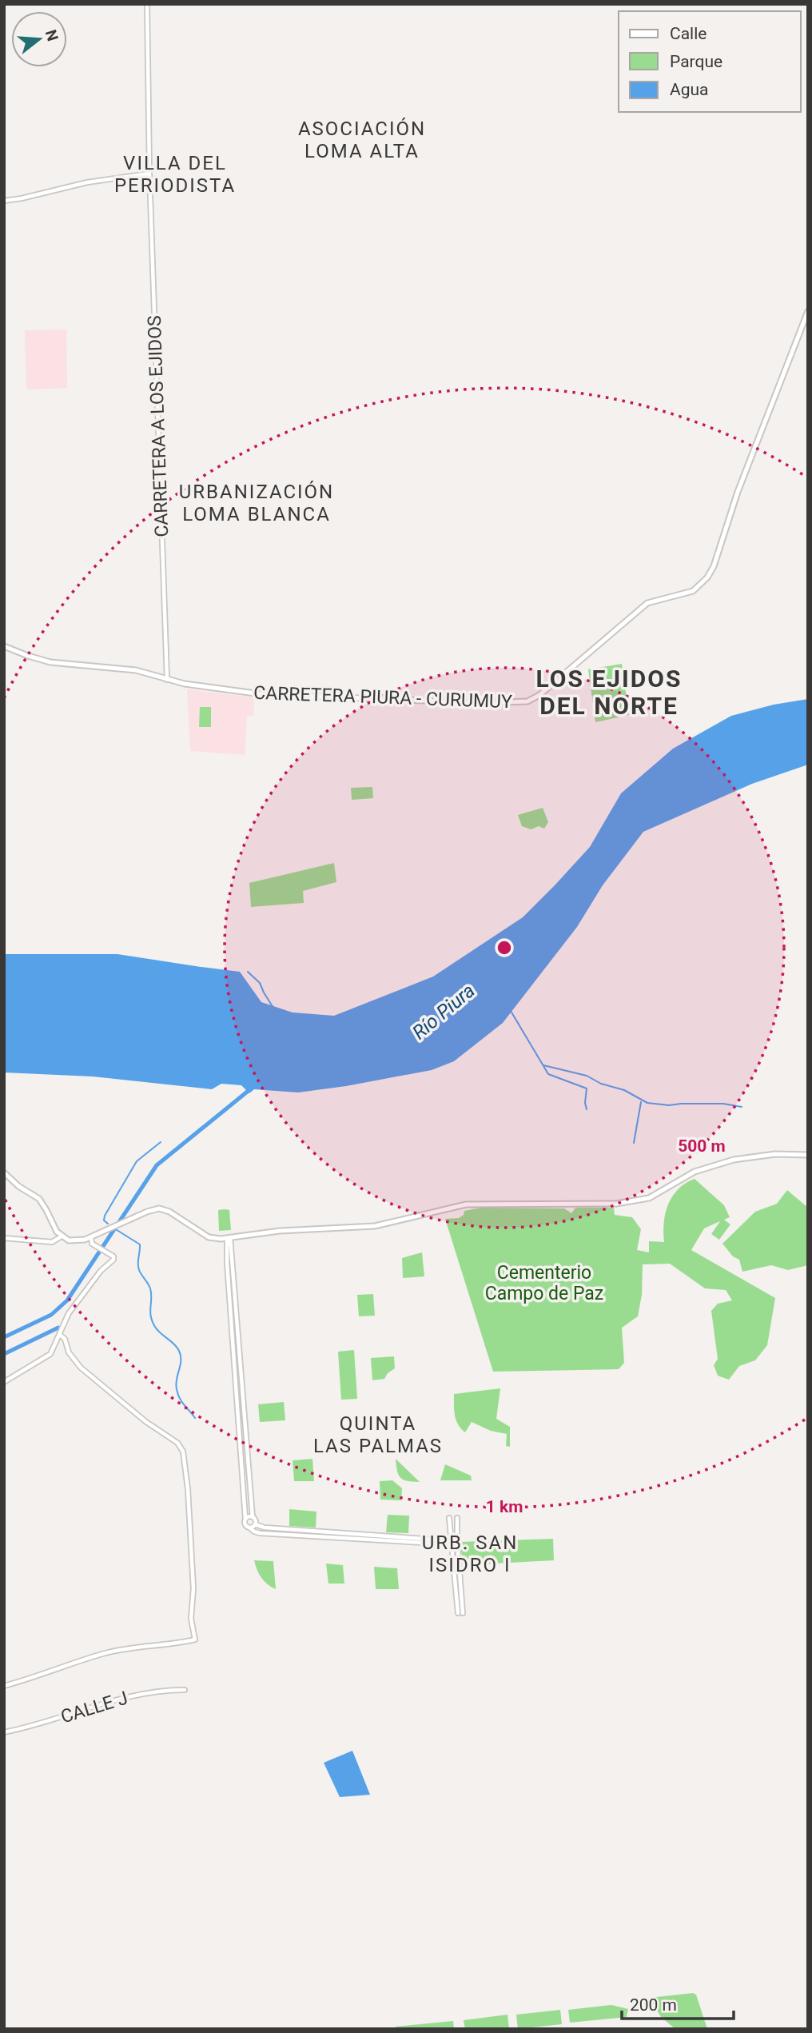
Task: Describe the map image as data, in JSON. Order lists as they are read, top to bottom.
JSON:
{
  "streets": {
    "main road": ["CARRETERA PIURA - CURUMUY"],
    "street": ["CARRETERA A LOS EJIDOS", "CALLE J"]
  },
  "crossings": [
    ["CARRETERA A LOS EJIDOS", "CARRETERA PIURA - CURUMUY"]
  ],
  "districts": [
    "ASOCIACIÓN LOMA ALTA",
    "VILLA DEL PERIODISTA",
    "URBANIZACIÓN LOMA BLANCA",
    "LOS EJIDOS DEL NORTE",
    "QUINTA LAS PALMAS",
    "URB. SAN ISIDRO I"
  ],
  "water": ["Río Piura"],
  "parks": ["Cementerio Campo de Paz"],
  "legend": ["Calle", "Parque", "Agua"],
  "scale_bar": "200 m",
  "north": "right",
  "rings": ["500 m", "1 km"]
}
